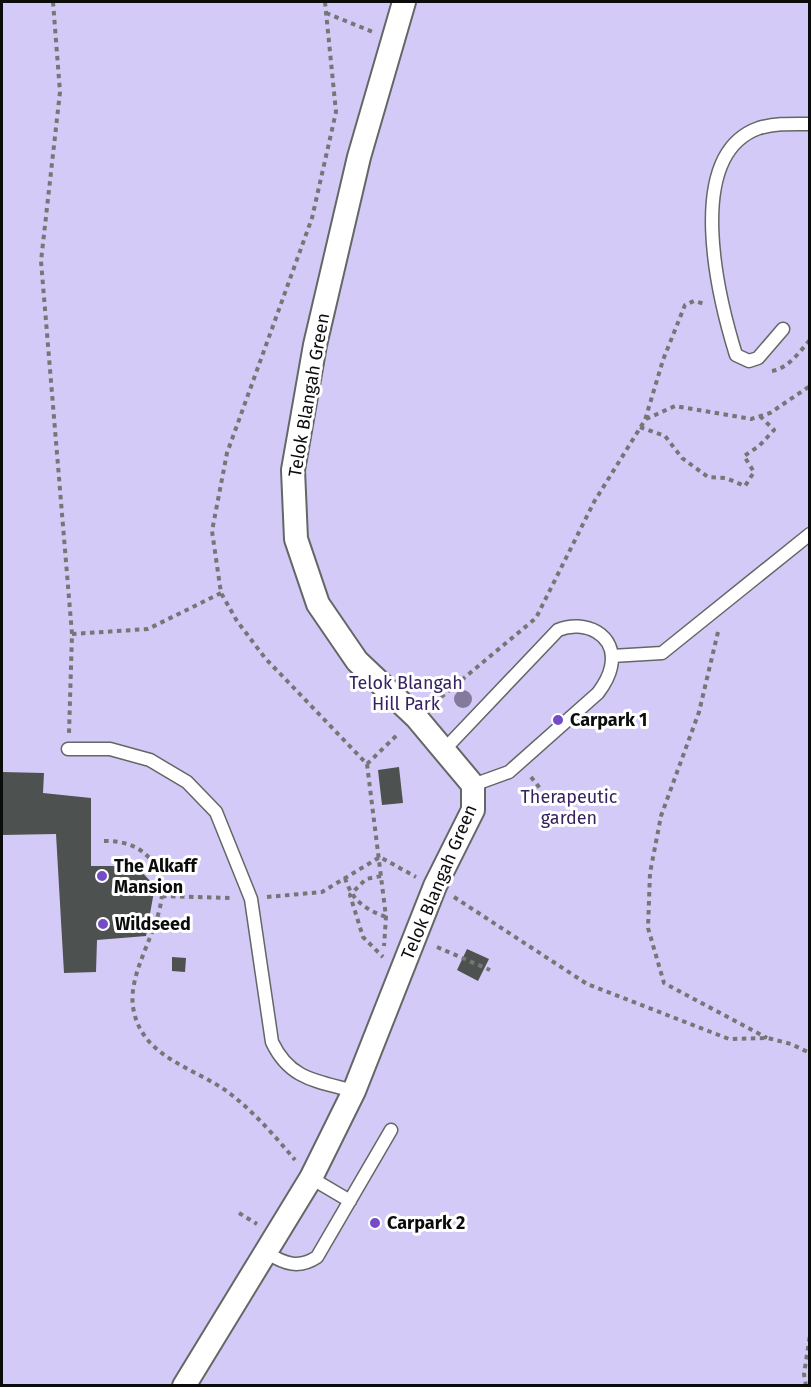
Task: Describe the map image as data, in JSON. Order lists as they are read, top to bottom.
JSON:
{
  "streets": {
    "street": ["Telok Blangah Green"]
  },
  "parks": ["Telok Blangah Hill Park", "Therapeutic garden"],
  "places": [
    "Carpark 1",
    "The Alkaff Mansion",
    "Wildseed",
    "Carpark 2"
  ]
}
